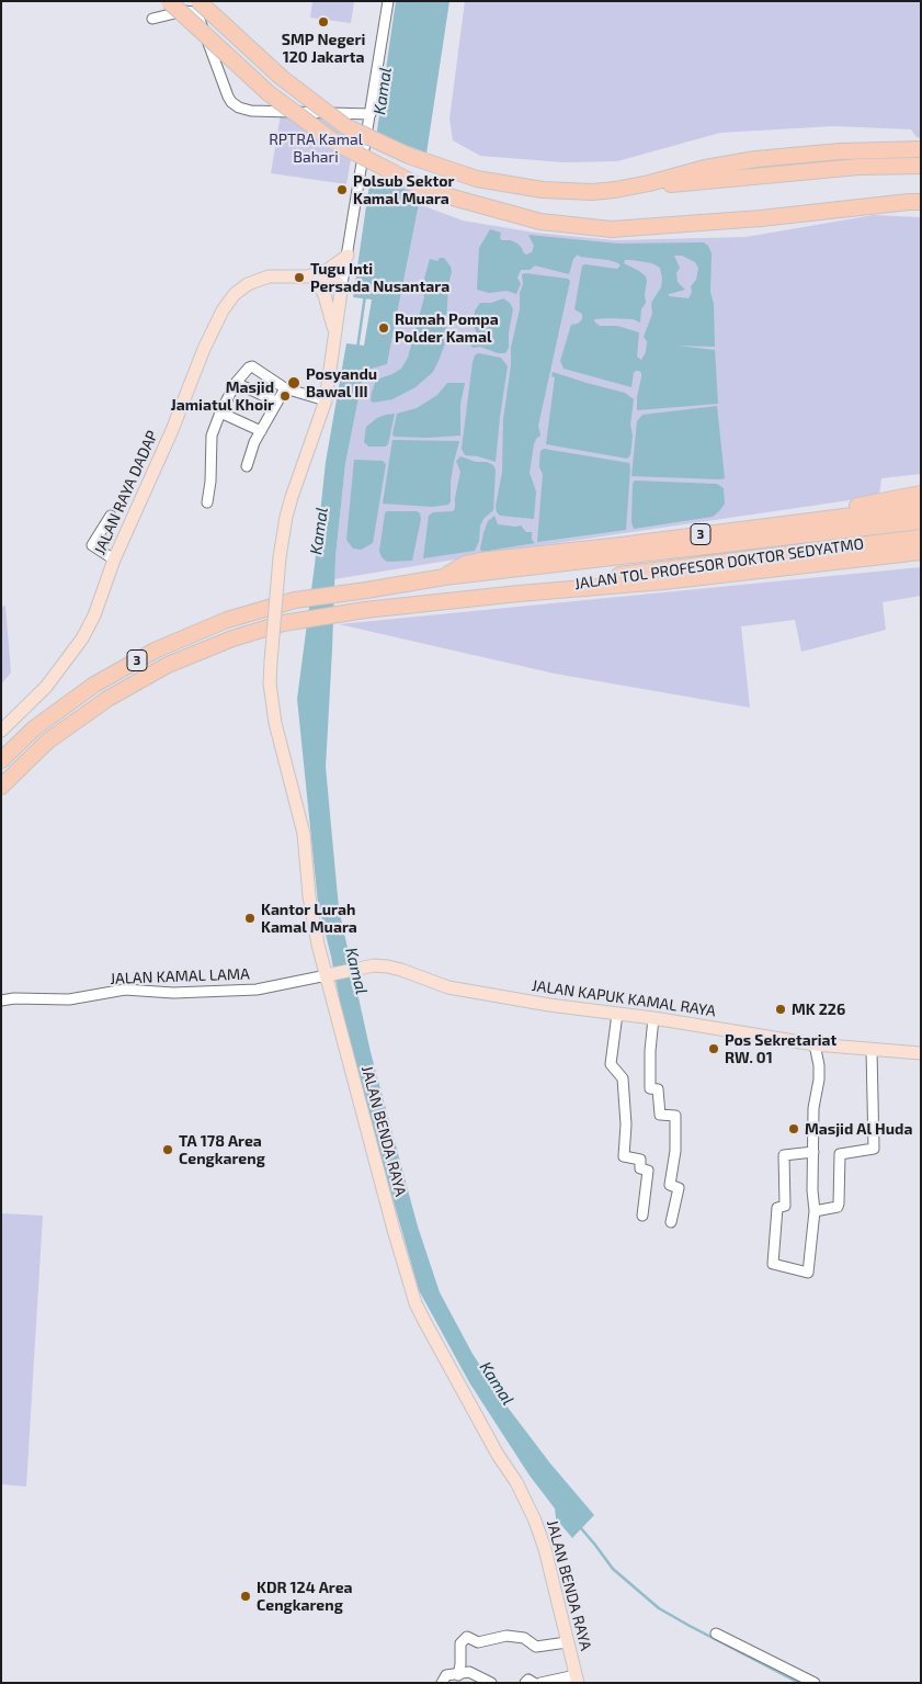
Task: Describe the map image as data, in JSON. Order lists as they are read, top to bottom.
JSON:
{
  "streets": {
    "highway": ["3", "JALAN TOL PROFESOR DOKTOR SEDYATMO"],
    "main road": ["JALAN RAYA DADAP", "JALAN KAPUK KAMAL RAYA", "JALAN BENDA RAYA"],
    "street": ["JALAN KAMAL LAMA"]
  },
  "crossings": [
    ["JALAN KAMAL LAMA", "JALAN KAPUK KAMAL RAYA"],
    ["JALAN KAMAL LAMA", "JALAN BENDA RAYA"],
    ["JALAN KAPUK KAMAL RAYA", "JALAN BENDA RAYA"]
  ],
  "water": ["Kamal"],
  "parks": ["RPTRA Kamal Bahari"],
  "places": [
    "SMP Negeri 120 Jakarta",
    "Polsub Sektor Kamal Muara",
    "Tugu Inti Persada Nusantara",
    "Rumah Pompa Polder Kamal",
    "Posyandu Bawal III",
    "Masjid Jamiatul Khoir",
    "Kantor Lurah Kamal Muara",
    "MK 226",
    "Pos Sekretariat RW. 01",
    "Masjid Al Huda",
    "TA 178 Area Cengkareng",
    "KDR 124 Area Cengkareng"
  ]
}
